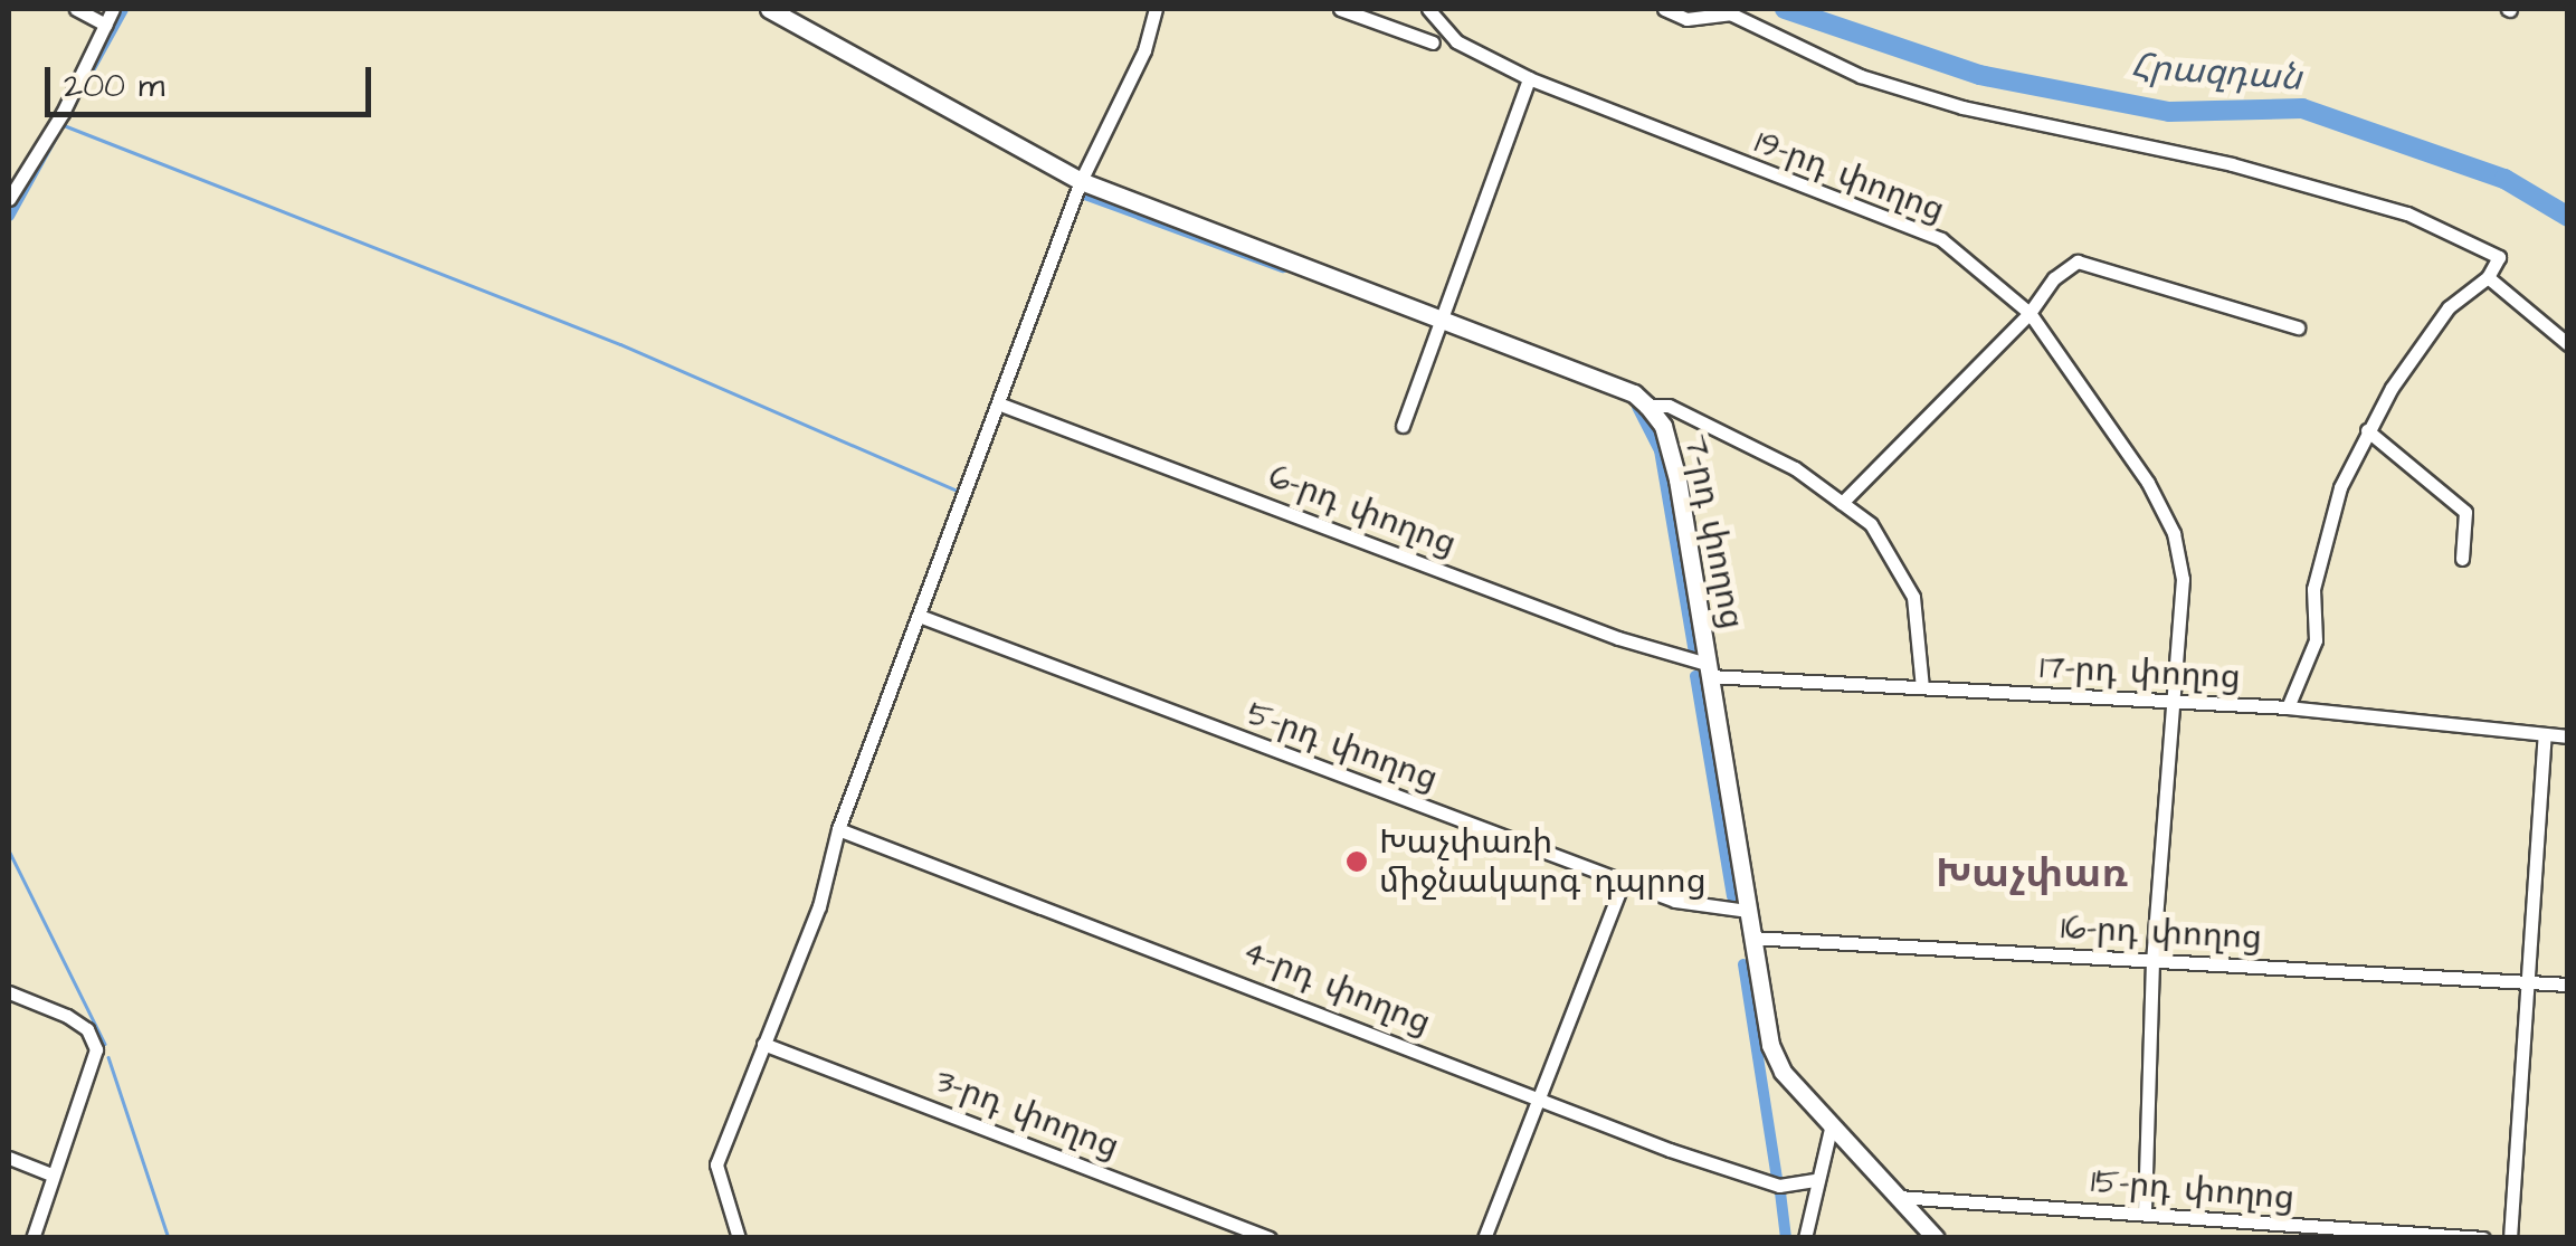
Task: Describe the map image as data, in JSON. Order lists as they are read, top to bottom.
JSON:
{
  "streets": {
    "main road": ["7-րդ փողոց"],
    "street": [
      "19-րդ փողոց",
      "6-րդ փողոց",
      "17-րդ փողոց",
      "5-րդ փողոց",
      "16-րդ փողոց",
      "4-րդ փողոց",
      "3-րդ փողոց",
      "15-րդ փողոց"
    ]
  },
  "crossings": [
    ["19-րդ փողոց", "17-րդ փողոց"],
    ["19-րդ փողոց", "16-րդ փողոց"],
    ["19-րդ փողոց", "15-րդ փողոց"],
    ["6-րդ փողոց", "7-րդ փողոց"],
    ["6-րդ փողոց", "17-րդ փողոց"],
    ["7-րդ փողոց", "17-րդ փողոց"],
    ["7-րդ փողոց", "5-րդ փողոց"],
    ["7-րդ փողոց", "16-րդ փողոց"],
    ["7-րդ փողոց", "15-րդ փողոց"]
  ],
  "districts": ["Խաչփառ"],
  "water": ["Հրազդան"],
  "places": ["Խաչփառի միջնակարգ դպրոց"],
  "scale_bar": "200 m"
}
